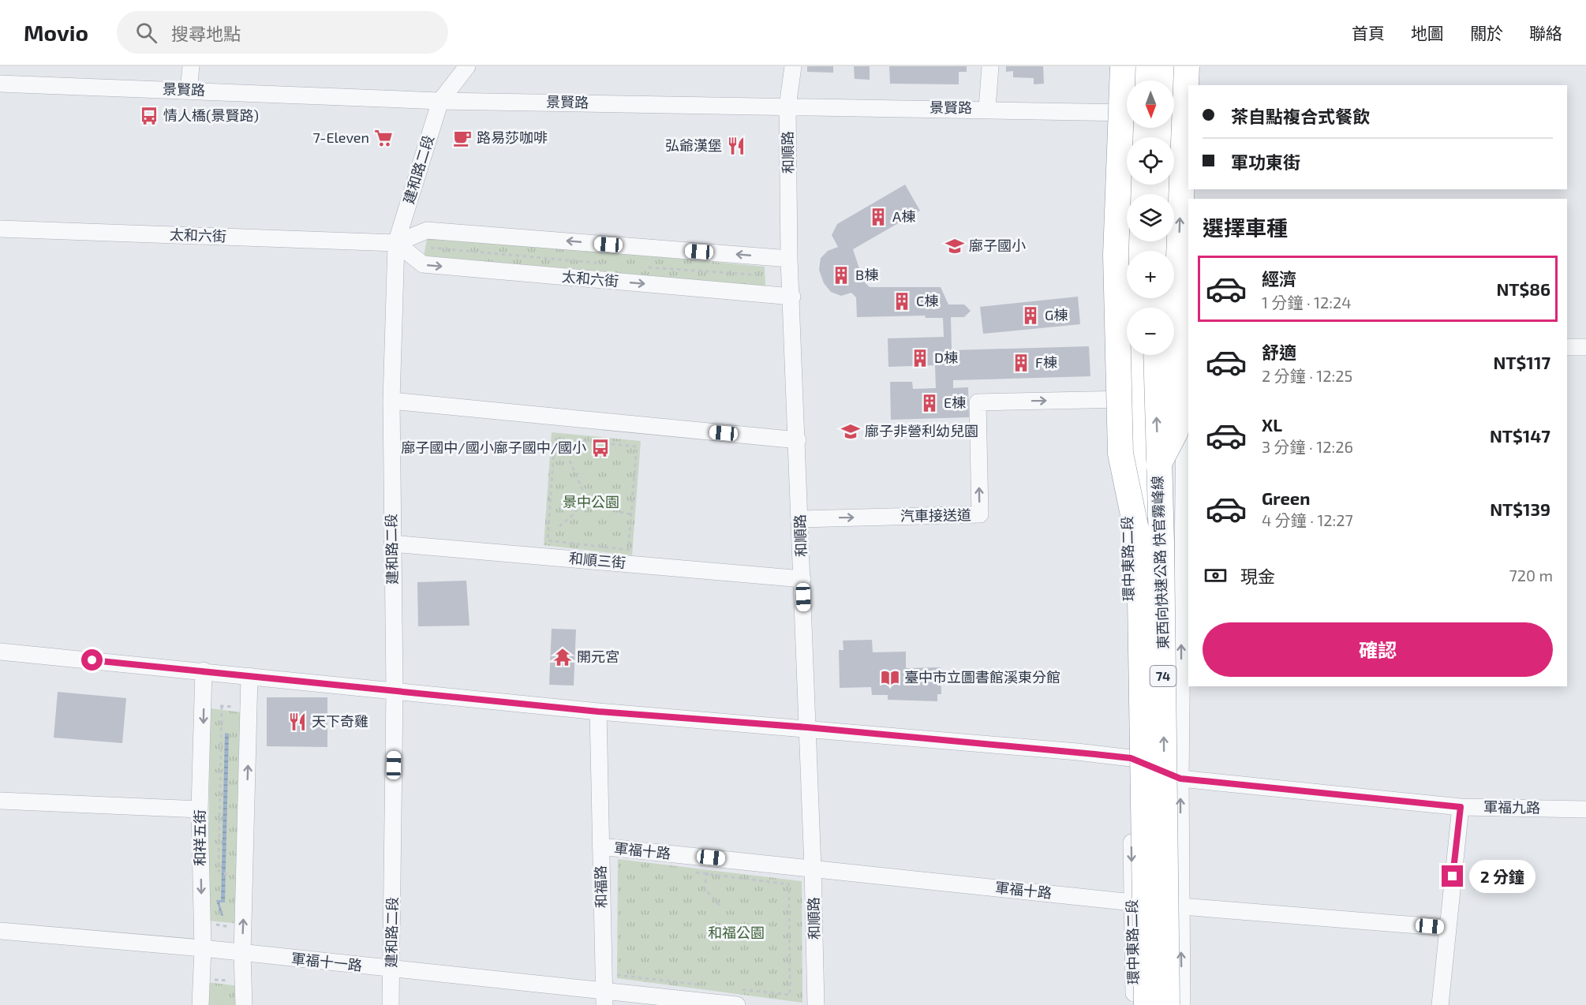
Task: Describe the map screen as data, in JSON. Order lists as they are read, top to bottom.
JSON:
{
  "streets": {
    "highway": ["東西向快速公路 快官霧峰線", "74"],
    "street": [
      "景賢路",
      "和順路",
      "建和路二段",
      "太和六街",
      "汽車接送道",
      "環中東路二段",
      "和順三街",
      "軍福九路",
      "和祥五街",
      "軍福十路",
      "和福路",
      "軍福十一路"
    ]
  },
  "crossings": [
    ["景賢路", "和順路"],
    ["景賢路", "建和路二段"],
    ["和順路", "太和六街"],
    ["和順路", "汽車接送道"],
    ["和順路", "和順三街"],
    ["和順路", "軍福九路"],
    ["和順路", "軍福十路"],
    ["建和路二段", "太和六街"],
    ["建和路二段", "和順三街"],
    ["建和路二段", "軍福九路"],
    ["建和路二段", "軍福十一路"],
    ["汽車接送道", "環中東路二段"],
    ["環中東路二段", "軍福九路"],
    ["環中東路二段", "軍福十路"],
    ["軍福九路", "和祥五街"],
    ["軍福九路", "和福路"],
    ["和祥五街", "軍福十一路"],
    ["軍福十路", "和福路"],
    ["和福路", "軍福十一路"]
  ],
  "parks": ["景中公園", "和福公園"],
  "places": {
    "bus stop": ["情人橋(景賢路)", "廍子國中/國小廍子國中/國小"],
    "supermarket": ["7-Eleven"],
    "cafe": ["路易莎咖啡"],
    "restaurant": ["弘爺漢堡", "天下奇雞"],
    "building": [
      "A棟",
      "B棟",
      "C棟",
      "G棟",
      "D棟",
      "F棟",
      "E棟"
    ],
    "school or university": ["廍子國小", "廍子非營利幼兒園"],
    "temple": ["開元宮"],
    "library": ["臺中市立圖書館溪東分館"]
  },
  "north": "bottom",
  "page": {
    "header": "Movio",
    "search": "搜尋地點",
    "nav": [
      "首頁",
      "地圖",
      "關於",
      "聯絡"
    ],
    "map_buttons": ["+", "−"],
    "banner": ["茶自點複合式餐飲", "軍功東街"],
    "heading": "選擇車種",
    "list": [
      {
        "name": "經濟",
        "note": "1 分鐘 · 12:24",
        "value": "NT$86"
      },
      {
        "name": "舒適",
        "note": "2 分鐘 · 12:25",
        "value": "NT$117"
      },
      {
        "name": "XL",
        "note": "3 分鐘 · 12:26",
        "value": "NT$147"
      },
      {
        "name": "Green",
        "note": "4 分鐘 · 12:27",
        "value": "NT$139"
      }
    ],
    "pay": ["現金", "720 m"],
    "buttons": "確認",
    "bubble": "2 分鐘"
  }
}
